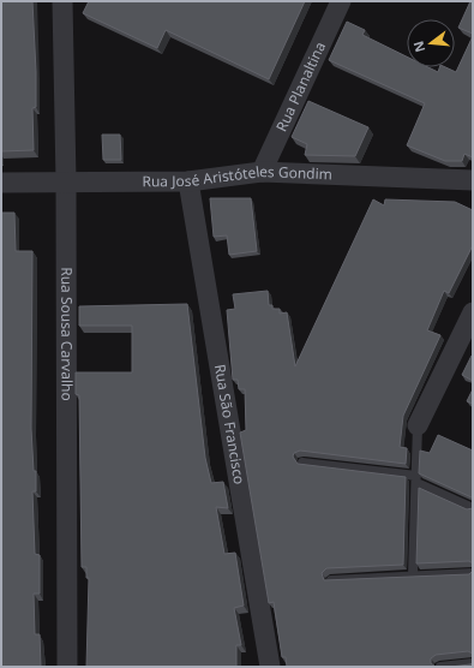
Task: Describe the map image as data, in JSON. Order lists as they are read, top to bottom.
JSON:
{
  "streets": {
    "street": [
      "Rua Planaltina",
      "Rua José Aristóteles Gondim",
      "Rua Sousa Carvalho",
      "Rua São Francisco"
    ]
  },
  "crossings": [
    ["Rua Planaltina", "Rua José Aristóteles Gondim"],
    ["Rua José Aristóteles Gondim", "Rua Sousa Carvalho"],
    ["Rua José Aristóteles Gondim", "Rua São Francisco"]
  ],
  "north": "left"
}
